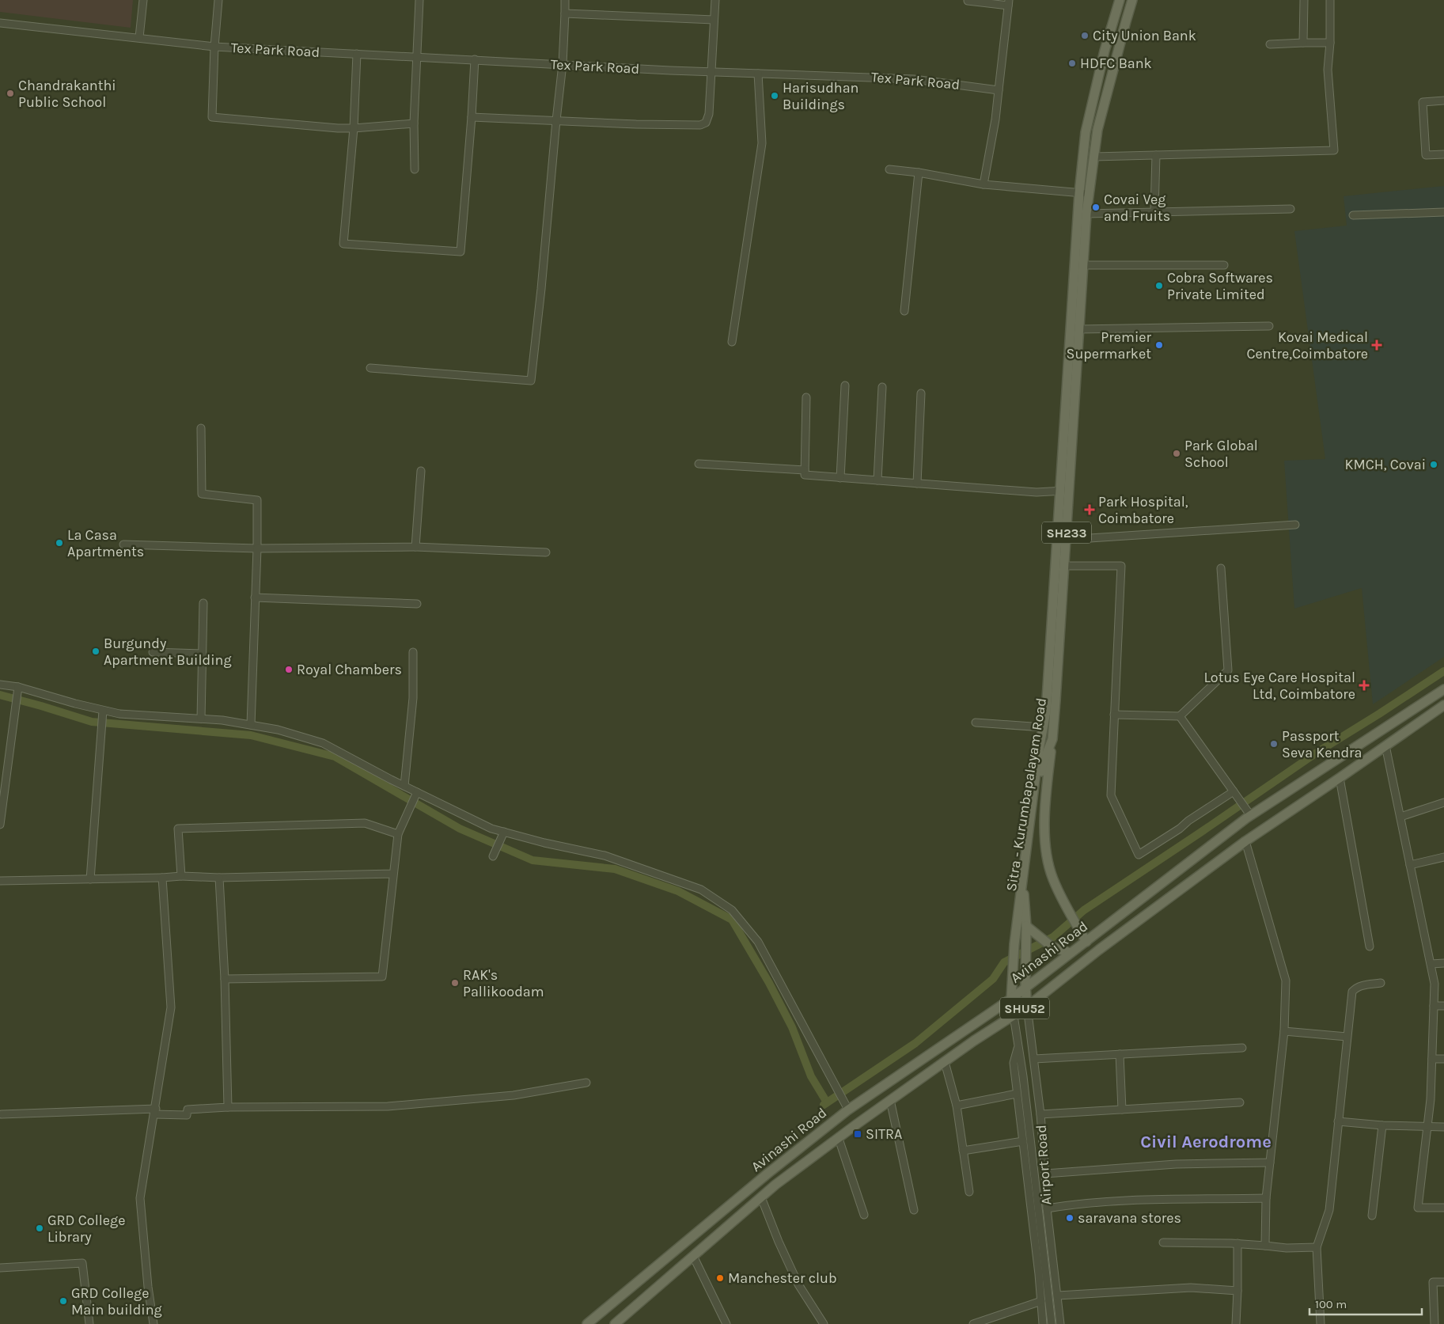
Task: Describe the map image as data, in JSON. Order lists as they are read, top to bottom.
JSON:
{
  "streets": {
    "main road": [
      "SH233",
      "Sitra - Kurumbapalayam Road",
      "Avinashi Road",
      "SHU52"
    ],
    "street": ["Tex Park Road", "Airport Road"]
  },
  "crossings": [
    ["Sitra - Kurumbapalayam Road", "Avinashi Road"],
    ["Sitra - Kurumbapalayam Road", "Airport Road"],
    ["Avinashi Road", "Airport Road"]
  ],
  "districts": ["Civil Aerodrome"],
  "places": {
    "other": [
      "City Union Bank",
      "HDFC Bank",
      "Chandrakanthi Public School",
      "Harisudhan Buildings",
      "Covai Veg and Fruits",
      "Cobra Softwares Private Limited",
      "Premier Supermarket",
      "Park Global School",
      "KMCH, Covai",
      "La Casa Apartments",
      "Burgundy Apartment Building",
      "Royal Chambers",
      "Passport Seva Kendra",
      "RAK's Pallikoodam",
      "saravana stores",
      "GRD College Library",
      "Manchester club",
      "GRD College Main building"
    ],
    "health": ["Kovai Medical Centre,Coimbatore", "Park Hospital, Coimbatore", "Lotus Eye Care Hospital Ltd, Coimbatore"],
    "transit": ["SITRA"]
  },
  "scale_bar": "100 m"
}
